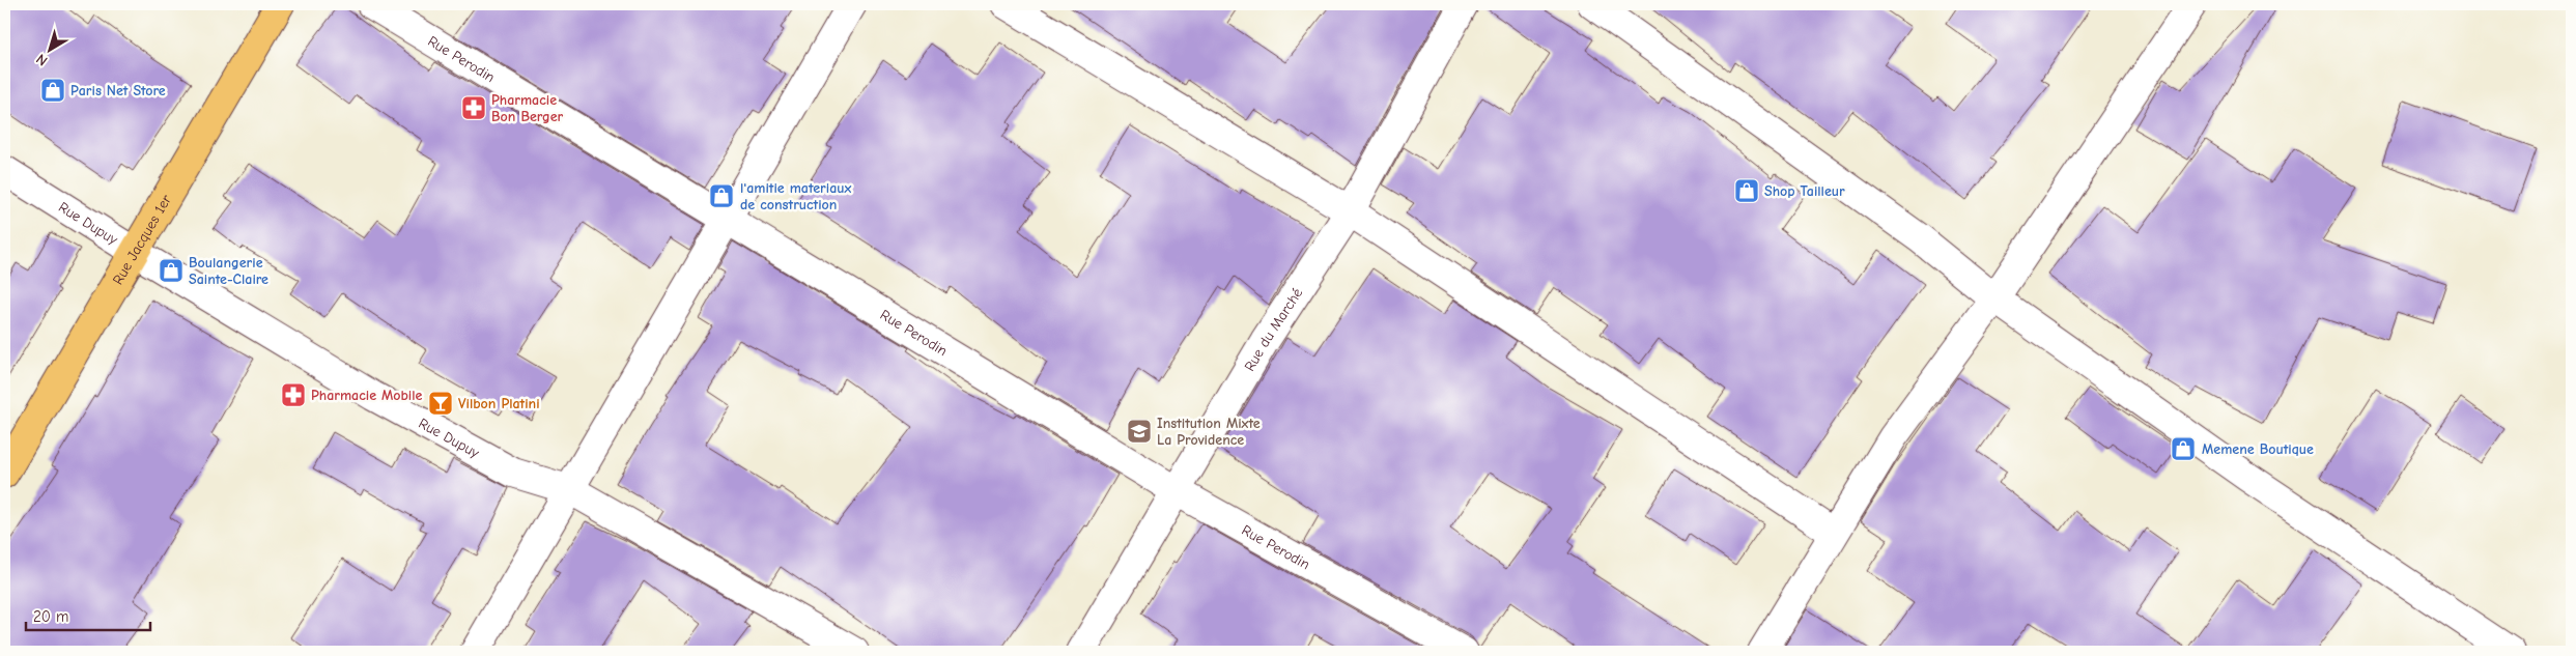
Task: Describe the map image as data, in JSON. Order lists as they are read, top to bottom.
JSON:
{
  "streets": {
    "main road": ["Rue Jacques 1er"],
    "street": ["Rue Perodin", "Rue Dupuy", "Rue du Marché"]
  },
  "crossings": [
    ["Rue Perodin", "Rue du Marché"],
    ["Rue Dupuy", "Rue Jacques 1er"]
  ],
  "places": {
    "shop": [
      "Paris Net Store",
      "Shop Tailleur",
      "l'amitie materiaux de construction",
      "Boulangerie Sainte-Claire",
      "Memene Boutique"
    ],
    "pharmacy": ["Pharmacie Bon Berger", "Pharmacie Mobile"],
    "bar": ["Vilbon Platini"],
    "school or university": ["Institution Mixte La Providence"]
  },
  "scale_bar": "20 m",
  "north": "bottom left"
}
